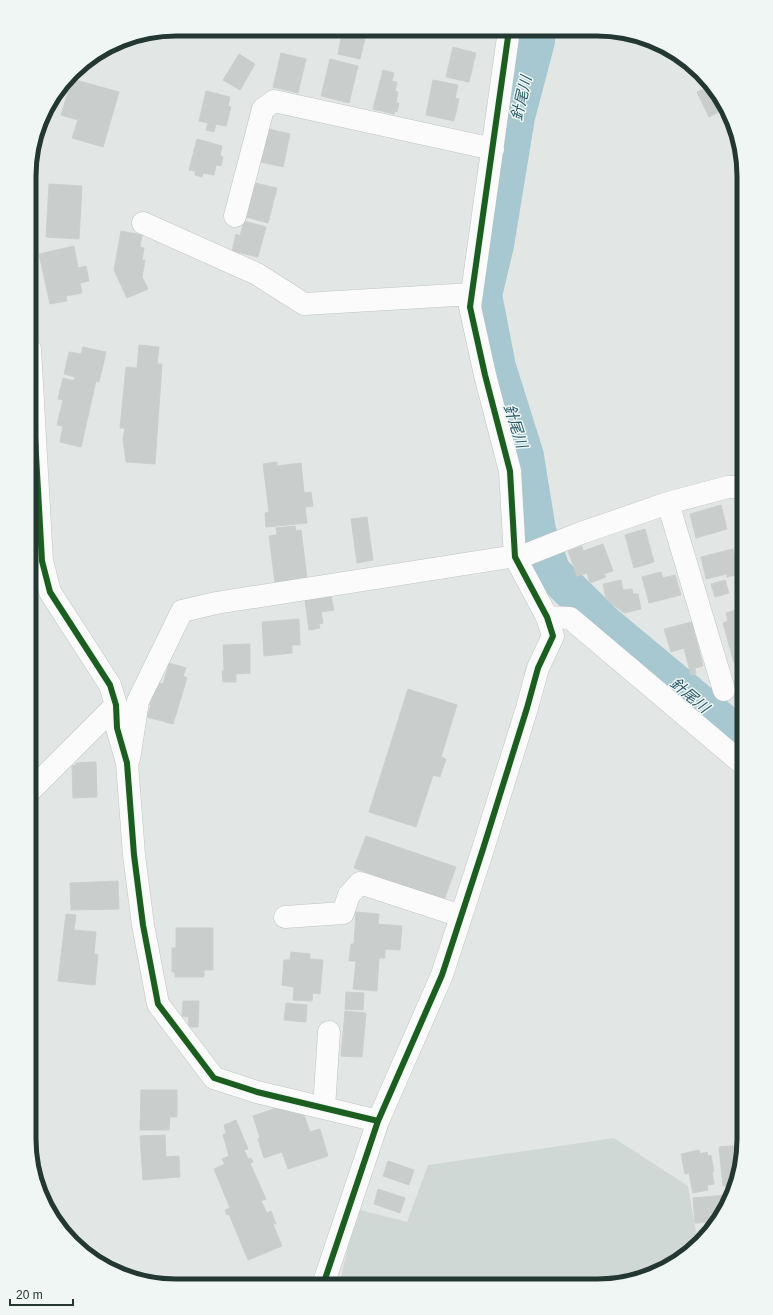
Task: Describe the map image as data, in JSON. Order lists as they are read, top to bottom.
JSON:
{
  "water": ["針尾川"],
  "scale_bar": "20 m"
}
